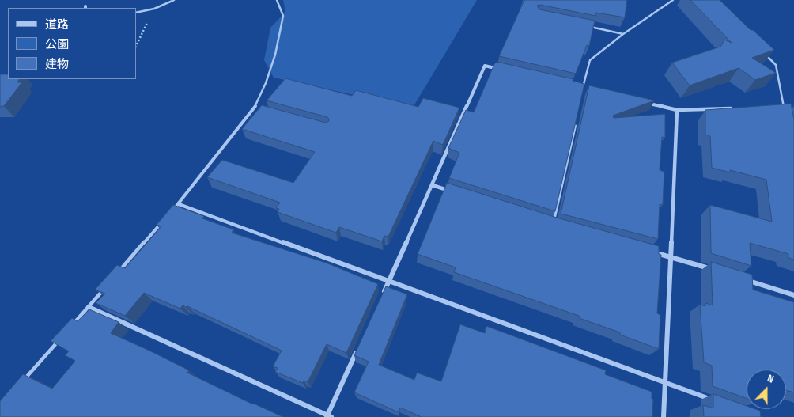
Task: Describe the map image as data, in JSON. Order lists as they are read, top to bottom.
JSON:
{
  "legend": ["道路", "公園", "建物"],
  "north": "top"
}
